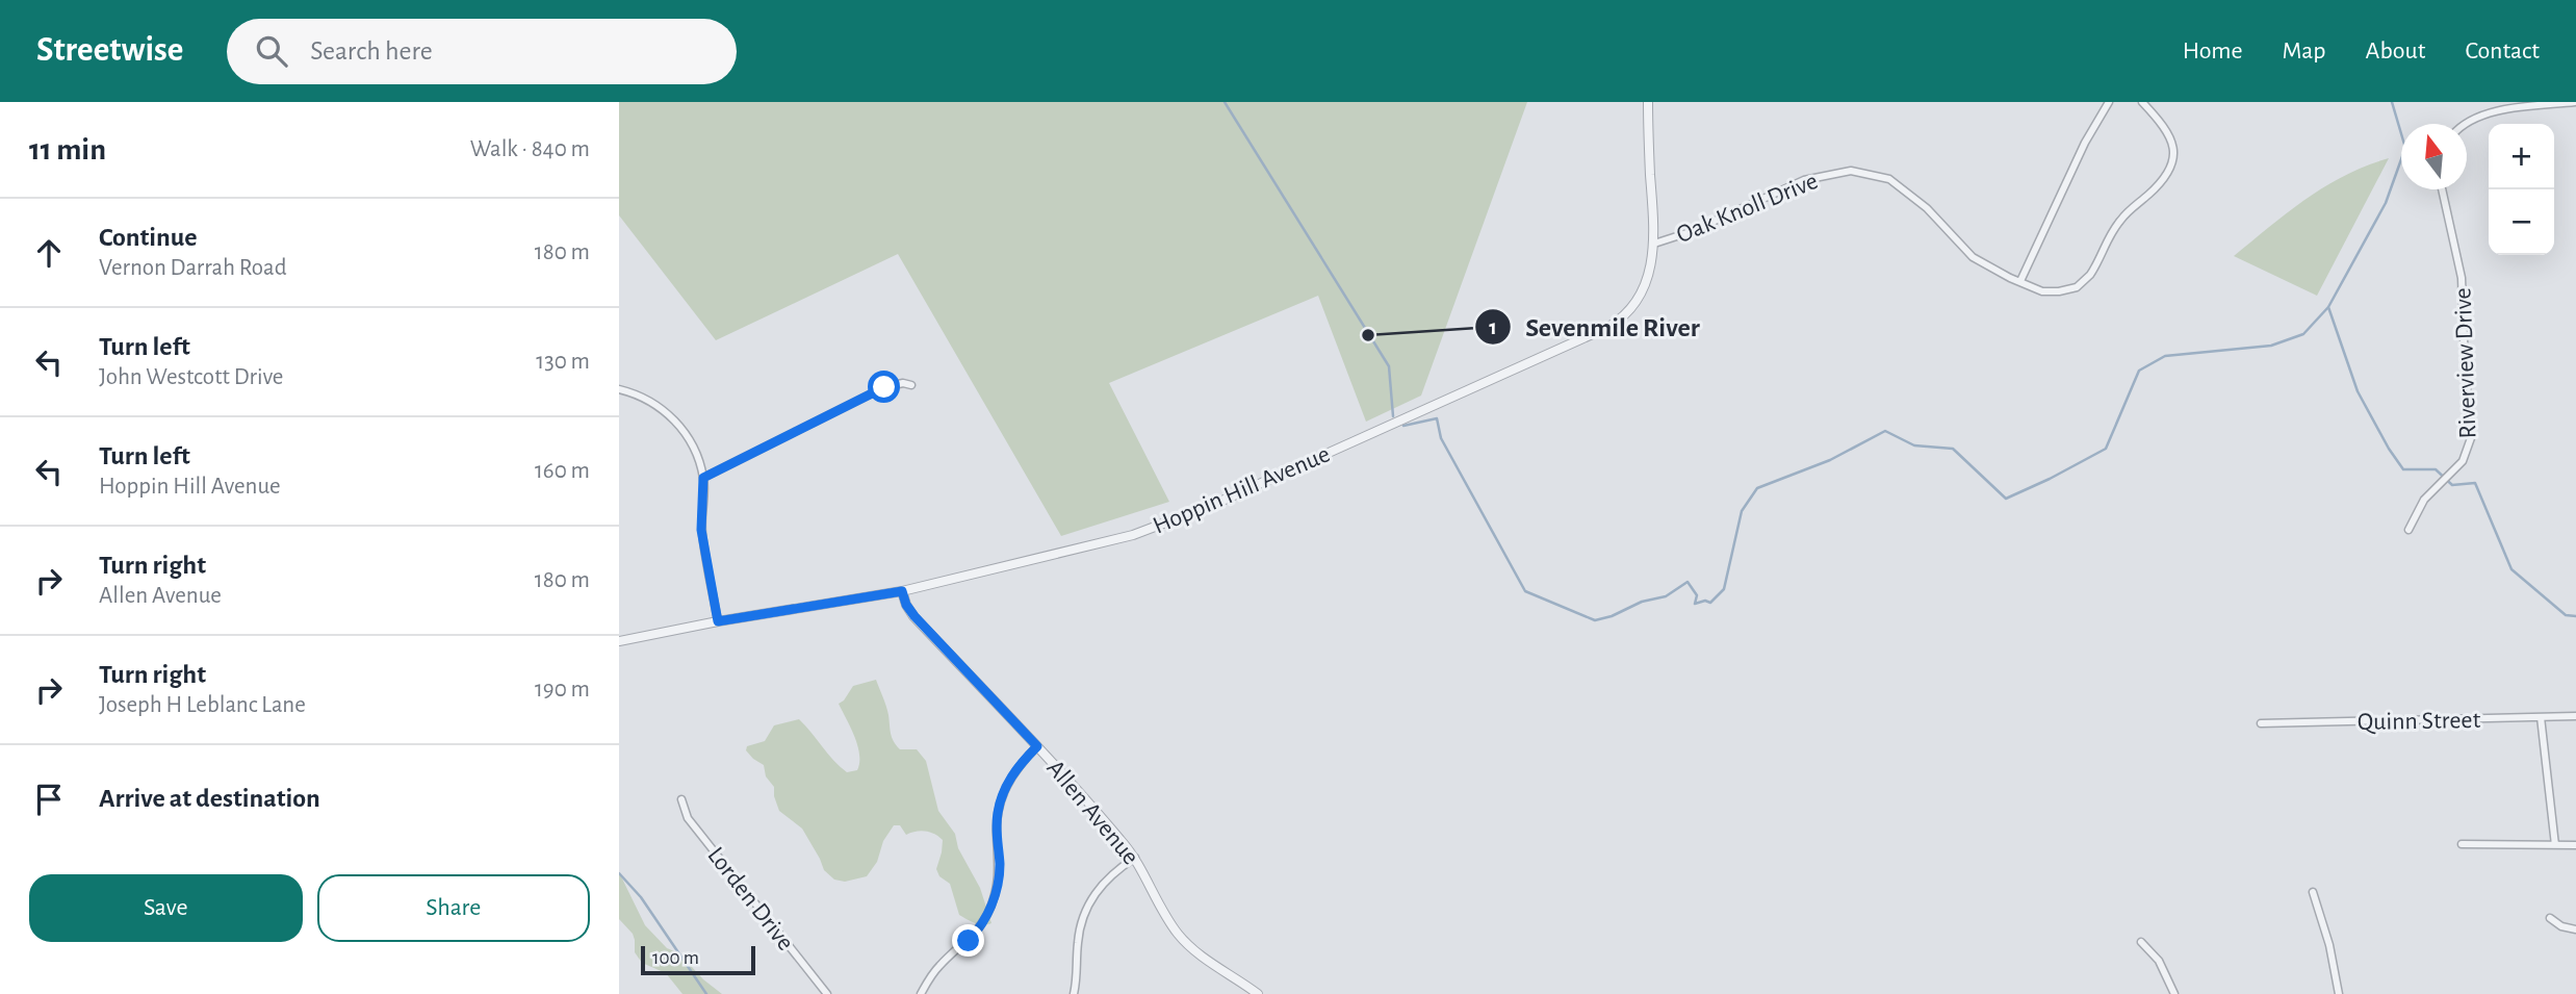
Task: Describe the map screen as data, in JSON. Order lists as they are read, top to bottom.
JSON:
{
  "streets": {
    "street": [
      "Oak Knoll Drive",
      "Riverview Drive",
      "Hoppin Hill Avenue",
      "Quinn Street",
      "Allen Avenue",
      "Lorden Drive"
    ]
  },
  "crossings": [
    ["Oak Knoll Drive", "Hoppin Hill Avenue"],
    ["Hoppin Hill Avenue", "Allen Avenue"]
  ],
  "places": ["Sevenmile River"],
  "scale_bar": "100 m",
  "north": "top",
  "page": {
    "header": "Streetwise",
    "search": "Search here",
    "nav": [
      "Home",
      "Map",
      "About",
      "Contact"
    ],
    "heading": ["11 min", "Walk · 840 m"],
    "map_buttons": ["+", "−"],
    "list": [
      ["Continue", "Vernon Darrah Road", "180 m"],
      ["Turn left", "John Westcott Drive", "130 m"],
      ["Turn left", "Hoppin Hill Avenue", "160 m"],
      ["Turn right", "Allen Avenue", "180 m"],
      ["Turn right", "Joseph H Leblanc Lane", "190 m"],
      "Arrive at destination"
    ],
    "buttons": ["Save", "Share"],
    "scale": "100 m"
  }
}
